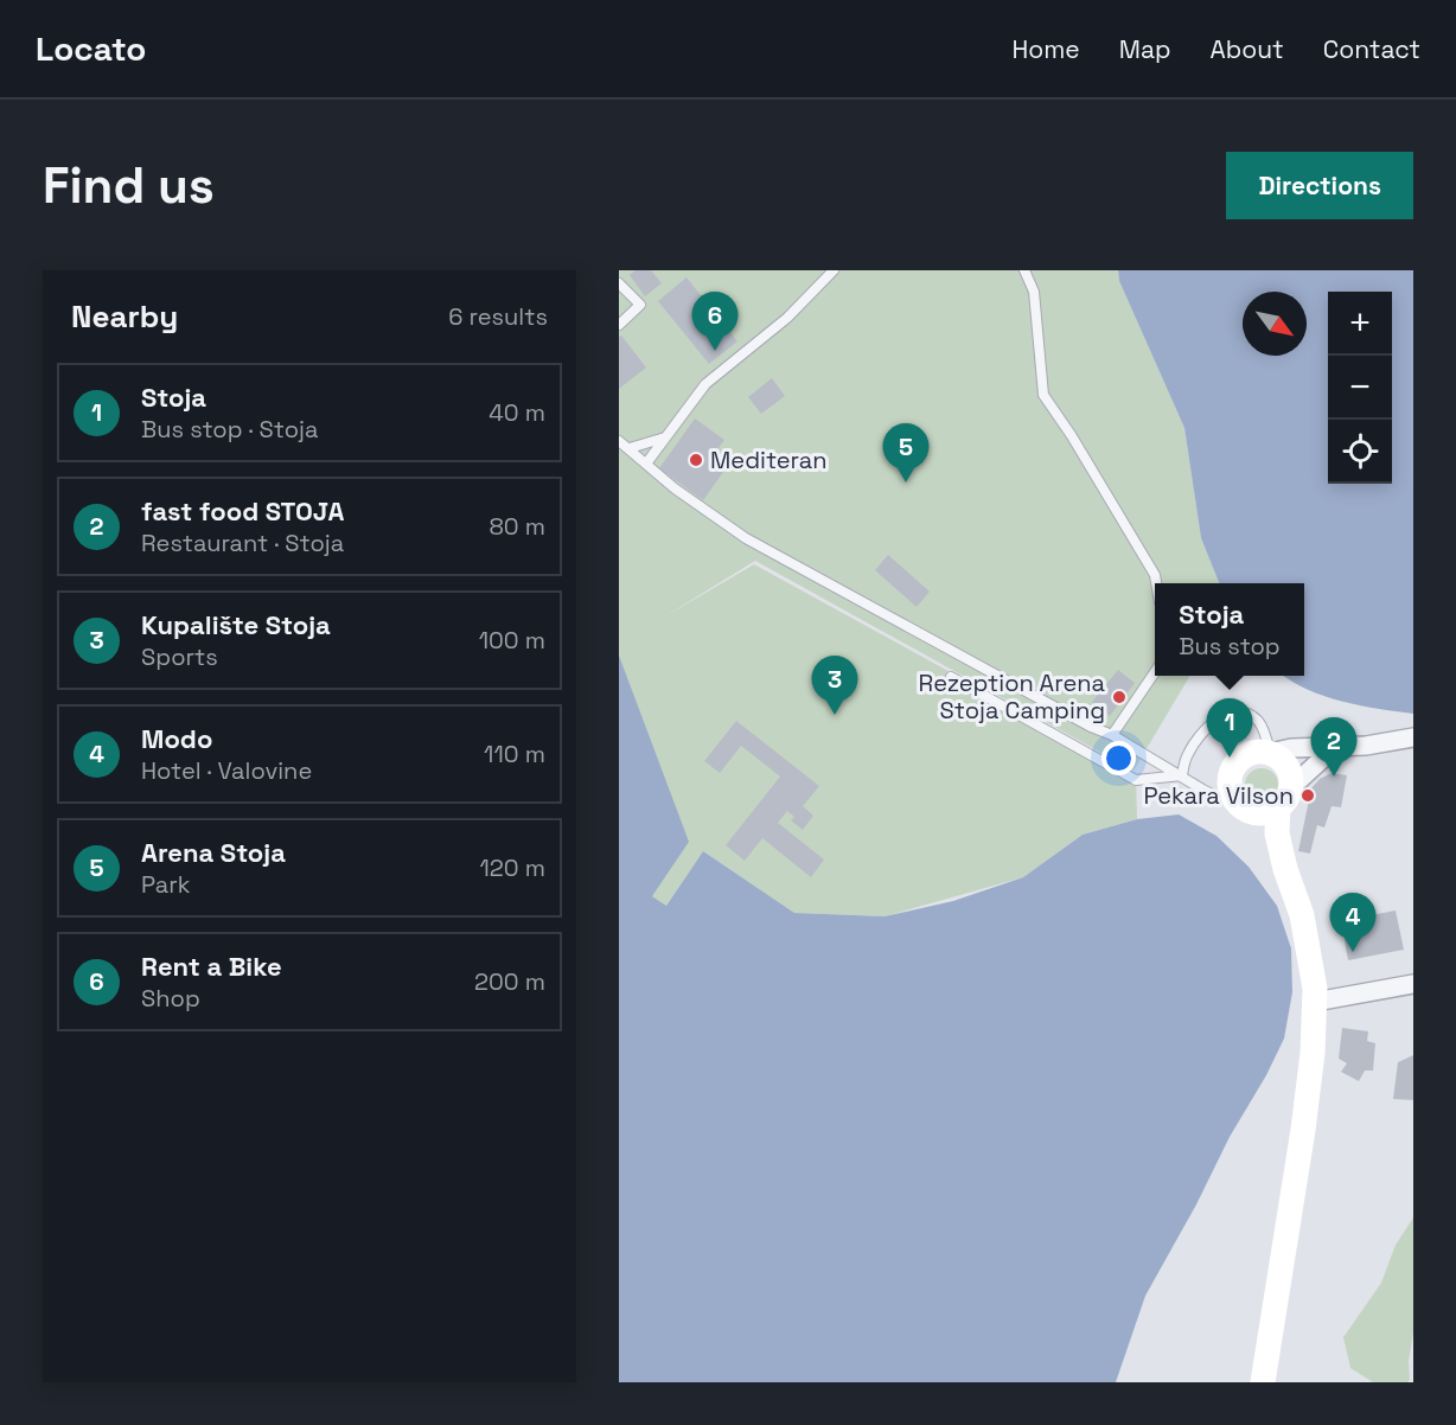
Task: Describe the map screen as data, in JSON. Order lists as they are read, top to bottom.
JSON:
{
  "places": ["Mediteran", "Rezeption Arena Stoja Camping", "Pekara Vilson"],
  "north": "bottom right",
  "page": {
    "header": "Locato",
    "nav": [
      "Home",
      "Map",
      "About",
      "Contact"
    ],
    "buttons": "Directions",
    "title": "Find us",
    "heading": ["Nearby", "6 results"],
    "map_buttons": ["+", "−"],
    "pins": [
      "6",
      "5",
      "3",
      "1",
      "2",
      "4"
    ],
    "list": [
      {
        "mark": "1",
        "name": "Stoja",
        "note": "Bus stop · Stoja",
        "value": "40 m"
      },
      {
        "mark": "2",
        "name": "fast food STOJA",
        "note": "Restaurant · Stoja",
        "value": "80 m"
      },
      {
        "mark": "3",
        "name": "Kupalište Stoja",
        "note": "Sports",
        "value": "100 m"
      },
      {
        "mark": "4",
        "name": "Modo",
        "note": "Hotel · Valovine",
        "value": "110 m"
      },
      {
        "mark": "5",
        "name": "Arena Stoja",
        "note": "Park",
        "value": "120 m"
      },
      {
        "mark": "6",
        "name": "Rent a Bike",
        "note": "Shop",
        "value": "200 m"
      }
    ],
    "popup": ["Stoja", "Bus stop"]
  }
}
